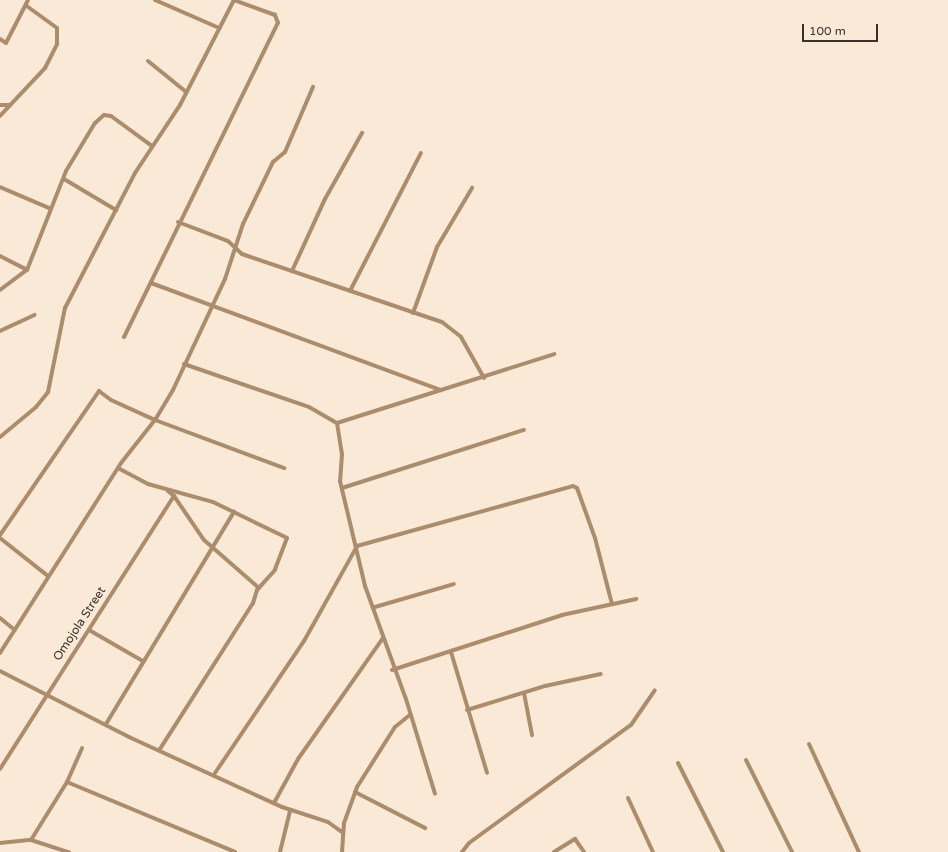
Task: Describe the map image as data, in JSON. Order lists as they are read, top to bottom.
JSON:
{
  "streets": {
    "street": ["Omojola Street"]
  },
  "scale_bar": "100 m"
}
